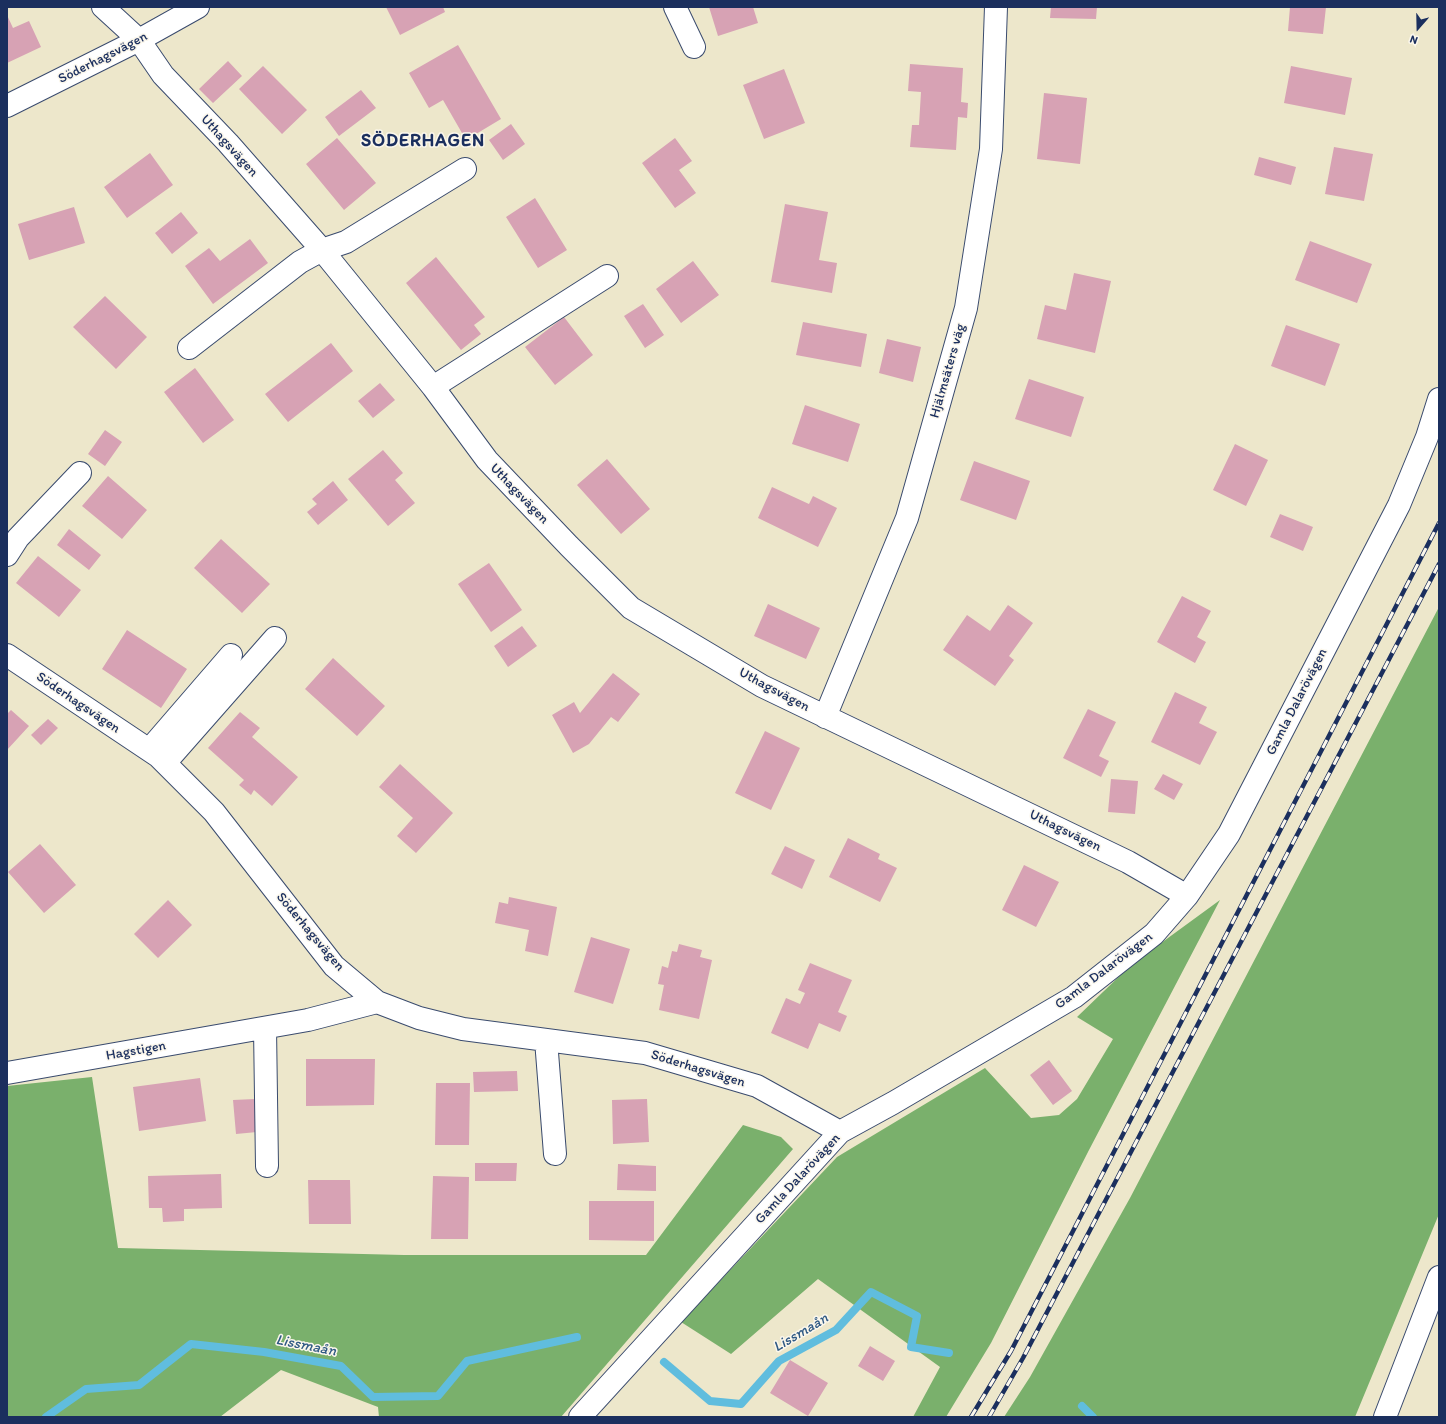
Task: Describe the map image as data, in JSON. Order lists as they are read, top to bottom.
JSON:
{
  "streets": {
    "street": [
      "Söderhagsvägen",
      "Uthagsvägen",
      "Hjälmsäters väg",
      "Gamla Dalarövägen",
      "Hagstigen"
    ]
  },
  "crossings": [
    ["Söderhagsvägen", "Uthagsvägen"],
    ["Söderhagsvägen", "Gamla Dalarövägen"],
    ["Söderhagsvägen", "Hagstigen"],
    ["Uthagsvägen", "Hjälmsäters väg"],
    ["Uthagsvägen", "Gamla Dalarövägen"]
  ],
  "districts": ["SÖDERHAGEN"],
  "water": ["Lissmaån"],
  "north": "bottom"
}
